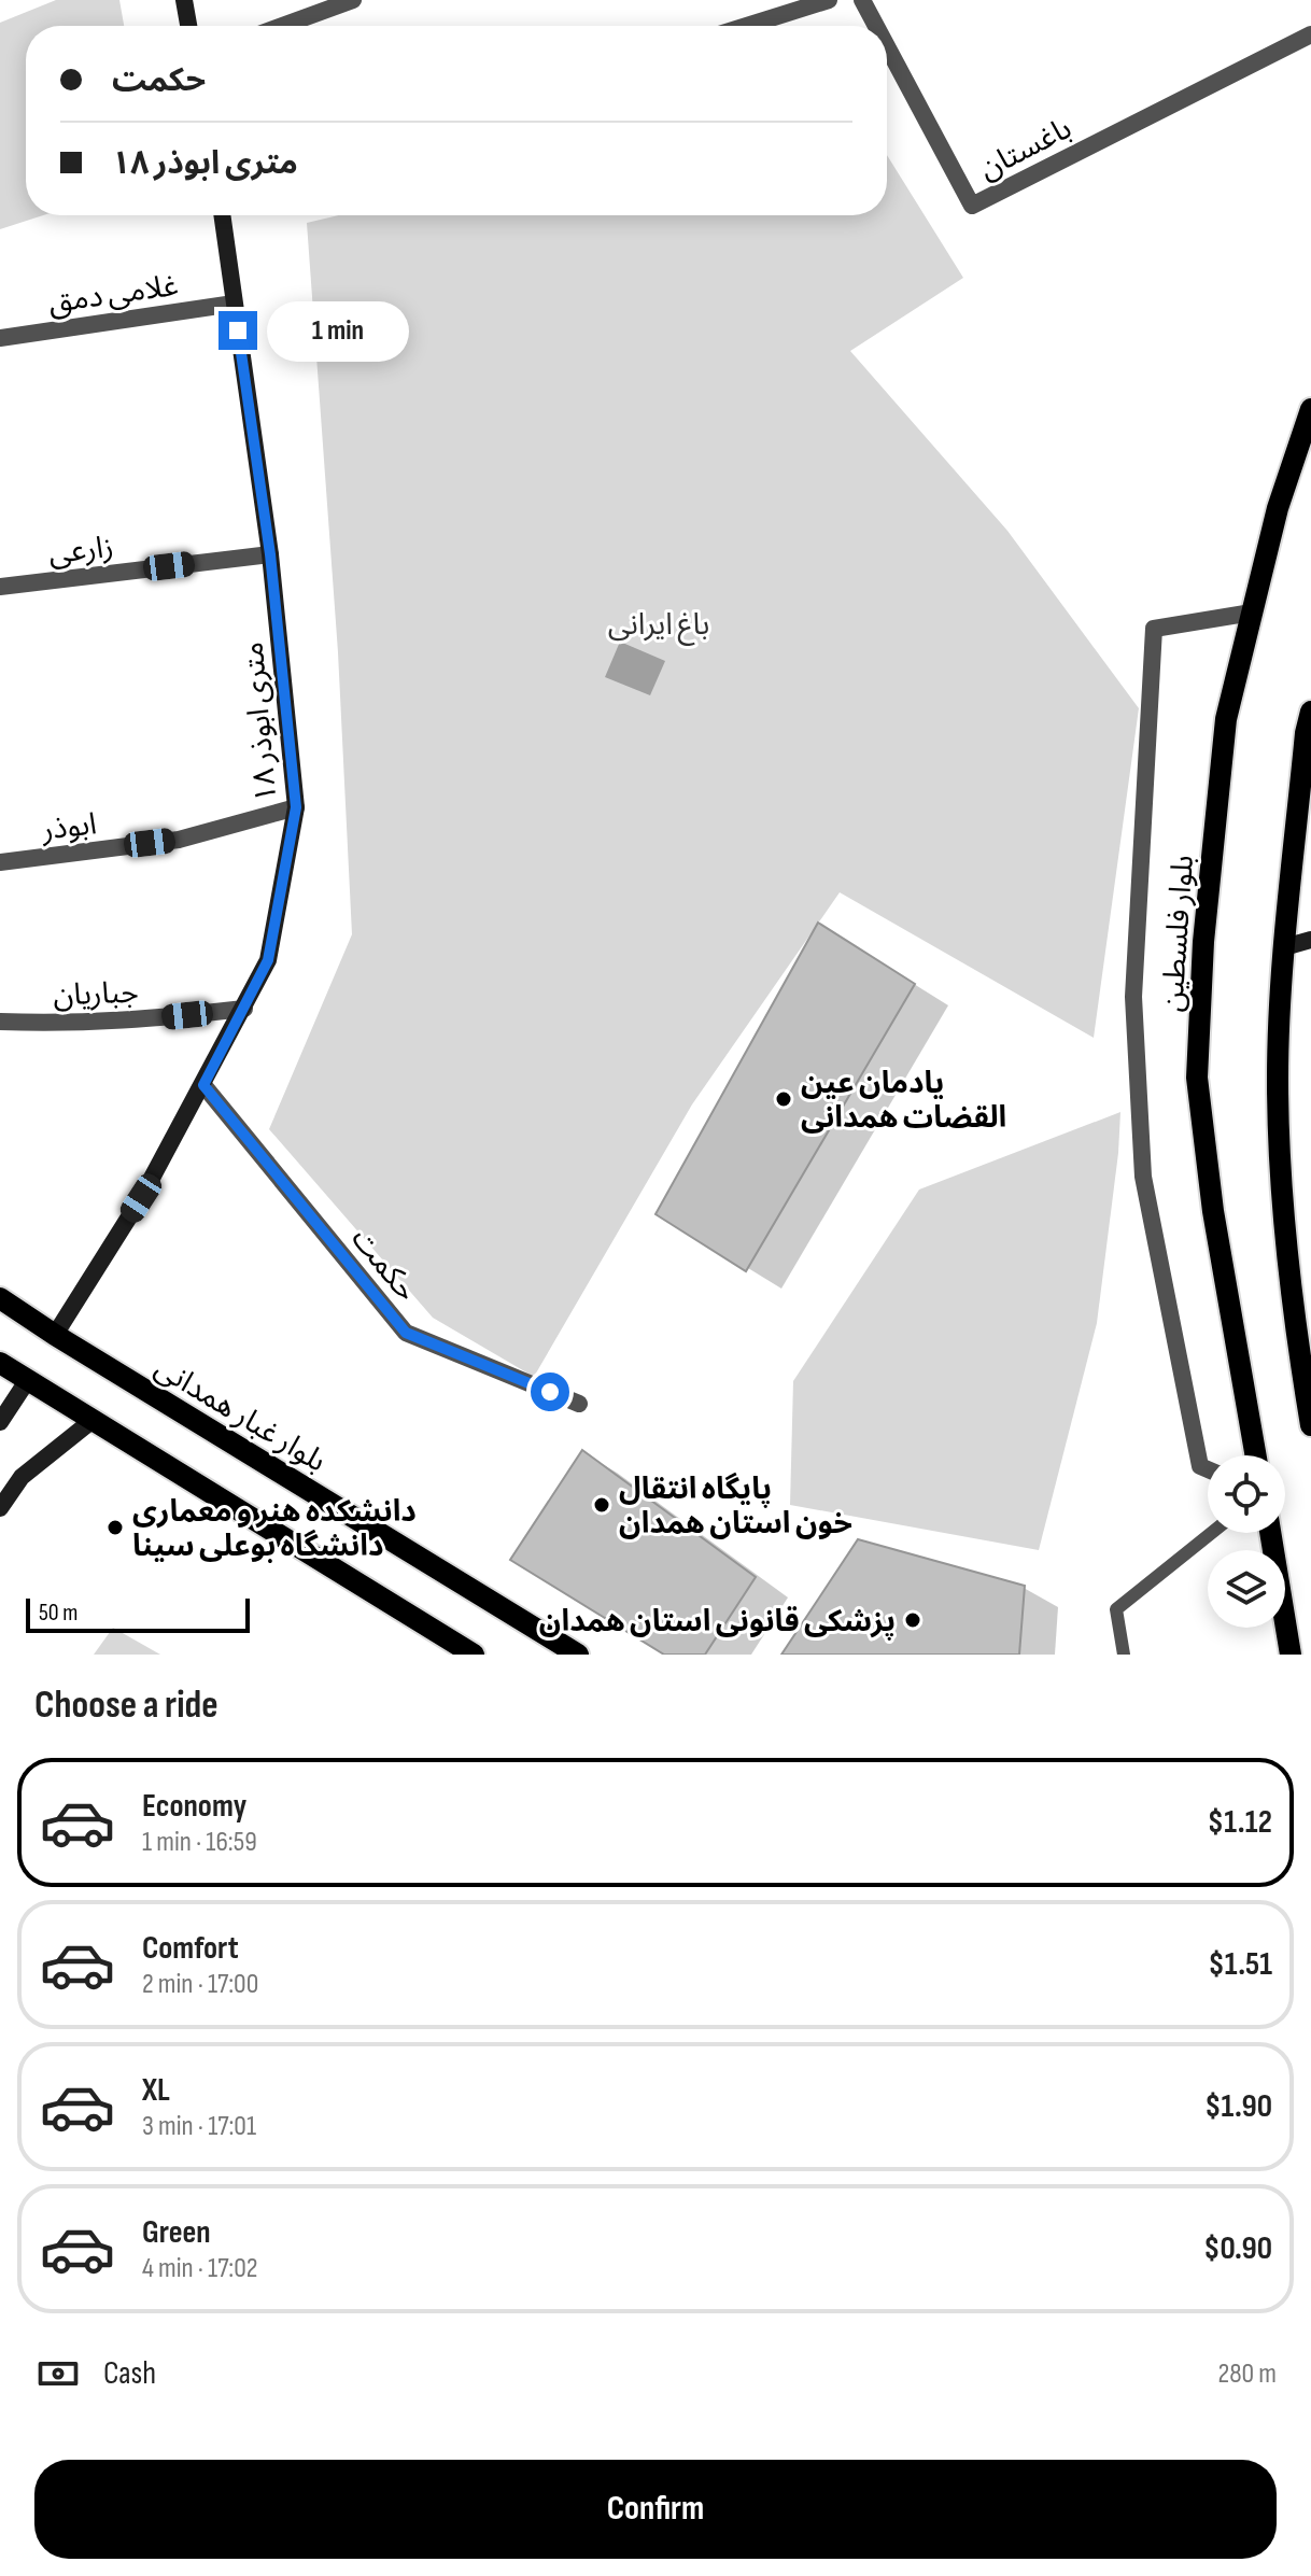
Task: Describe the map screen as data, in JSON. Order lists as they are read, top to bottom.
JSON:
{
  "streets": {
    "main road": ["بلوار فلسطین", "بلوار غبار همدانی"],
    "street": [
      "باغستان",
      "غلامی دمق",
      "زارعی",
      "۱۸ متری ابوذر",
      "ابوذر",
      "جباریان",
      "حکمت"
    ]
  },
  "crossings": [
    ["غلامی دمق", "۱۸ متری ابوذر"],
    ["زارعی", "۱۸ متری ابوذر"],
    ["۱۸ متری ابوذر", "ابوذر"],
    ["۱۸ متری ابوذر", "جباریان"],
    ["۱۸ متری ابوذر", "حکمت"],
    ["۱۸ متری ابوذر", "بلوار غبار همدانی"]
  ],
  "parks": ["باغ ایرانی"],
  "places": [
    "یادمان عین القضات همدانی",
    "پایگاه انتقال خون استان همدان",
    "دانشکده هنر و معماری دانشگاه بوعلی سینا",
    "پزشکی قانونی استان همدان"
  ],
  "scale_bar": "50 m",
  "page": {
    "banner": ["حکمت", "۱۸ متری ابوذر"],
    "bubble": "1 min",
    "scale": "50 m",
    "heading": "Choose a ride",
    "list": [
      {
        "name": "Economy",
        "note": "1 min · 16:59",
        "value": "$1.12"
      },
      {
        "name": "Comfort",
        "note": "2 min · 17:00",
        "value": "$1.51"
      },
      {
        "name": "XL",
        "note": "3 min · 17:01",
        "value": "$1.90"
      },
      {
        "name": "Green",
        "note": "4 min · 17:02",
        "value": "$0.90"
      }
    ],
    "pay": ["Cash", "280 m"],
    "buttons": "Confirm"
  }
}
